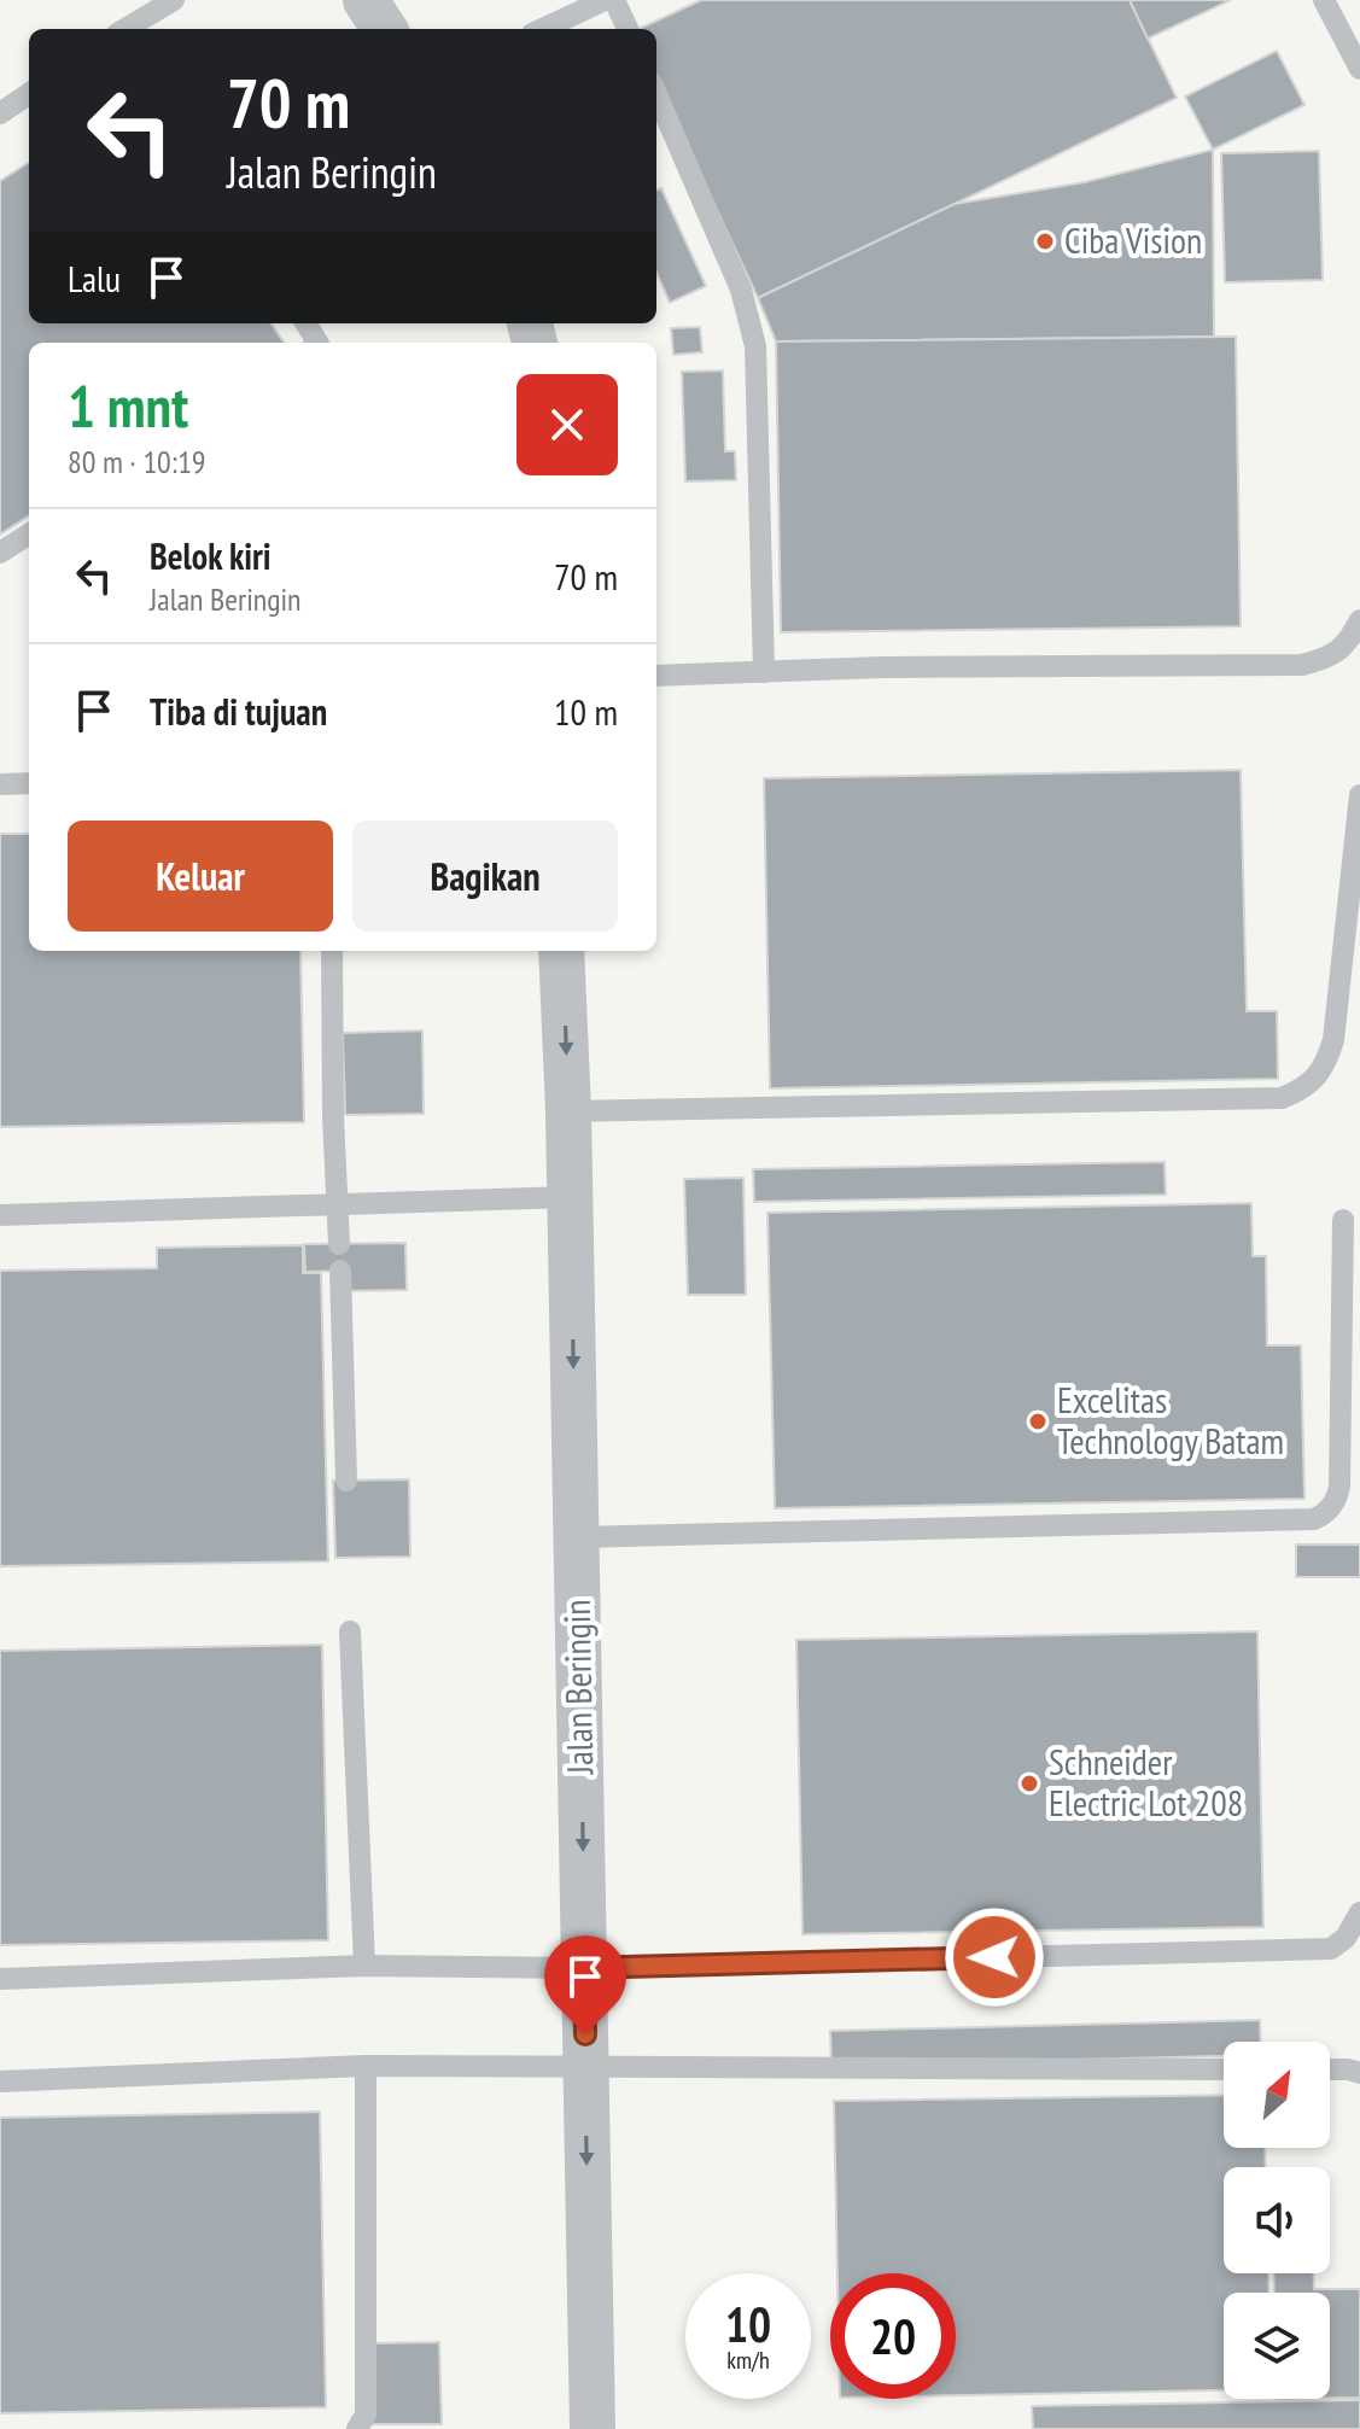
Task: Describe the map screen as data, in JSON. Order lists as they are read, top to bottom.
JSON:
{
  "streets": {
    "street": ["Jalan Beringin"]
  },
  "one_way": ["Jalan Beringin"],
  "places": ["Ciba Vision", "Excelitas Technology Batam", "Schneider Electric Lot 208"],
  "north": "top right",
  "page": {
    "turn": ["70 m", "Jalan Beringin"],
    "then": "Lalu",
    "heading": ["1 mnt", "80 m · 10:19"],
    "list": [
      {
        "name": "Belok kiri",
        "note": "Jalan Beringin",
        "value": "70 m"
      },
      {
        "name": "Tiba di tujuan",
        "value": "10 m"
      }
    ],
    "buttons": ["Keluar", "Bagikan"],
    "speed": "10 km/h",
    "limit": "20"
  }
}
